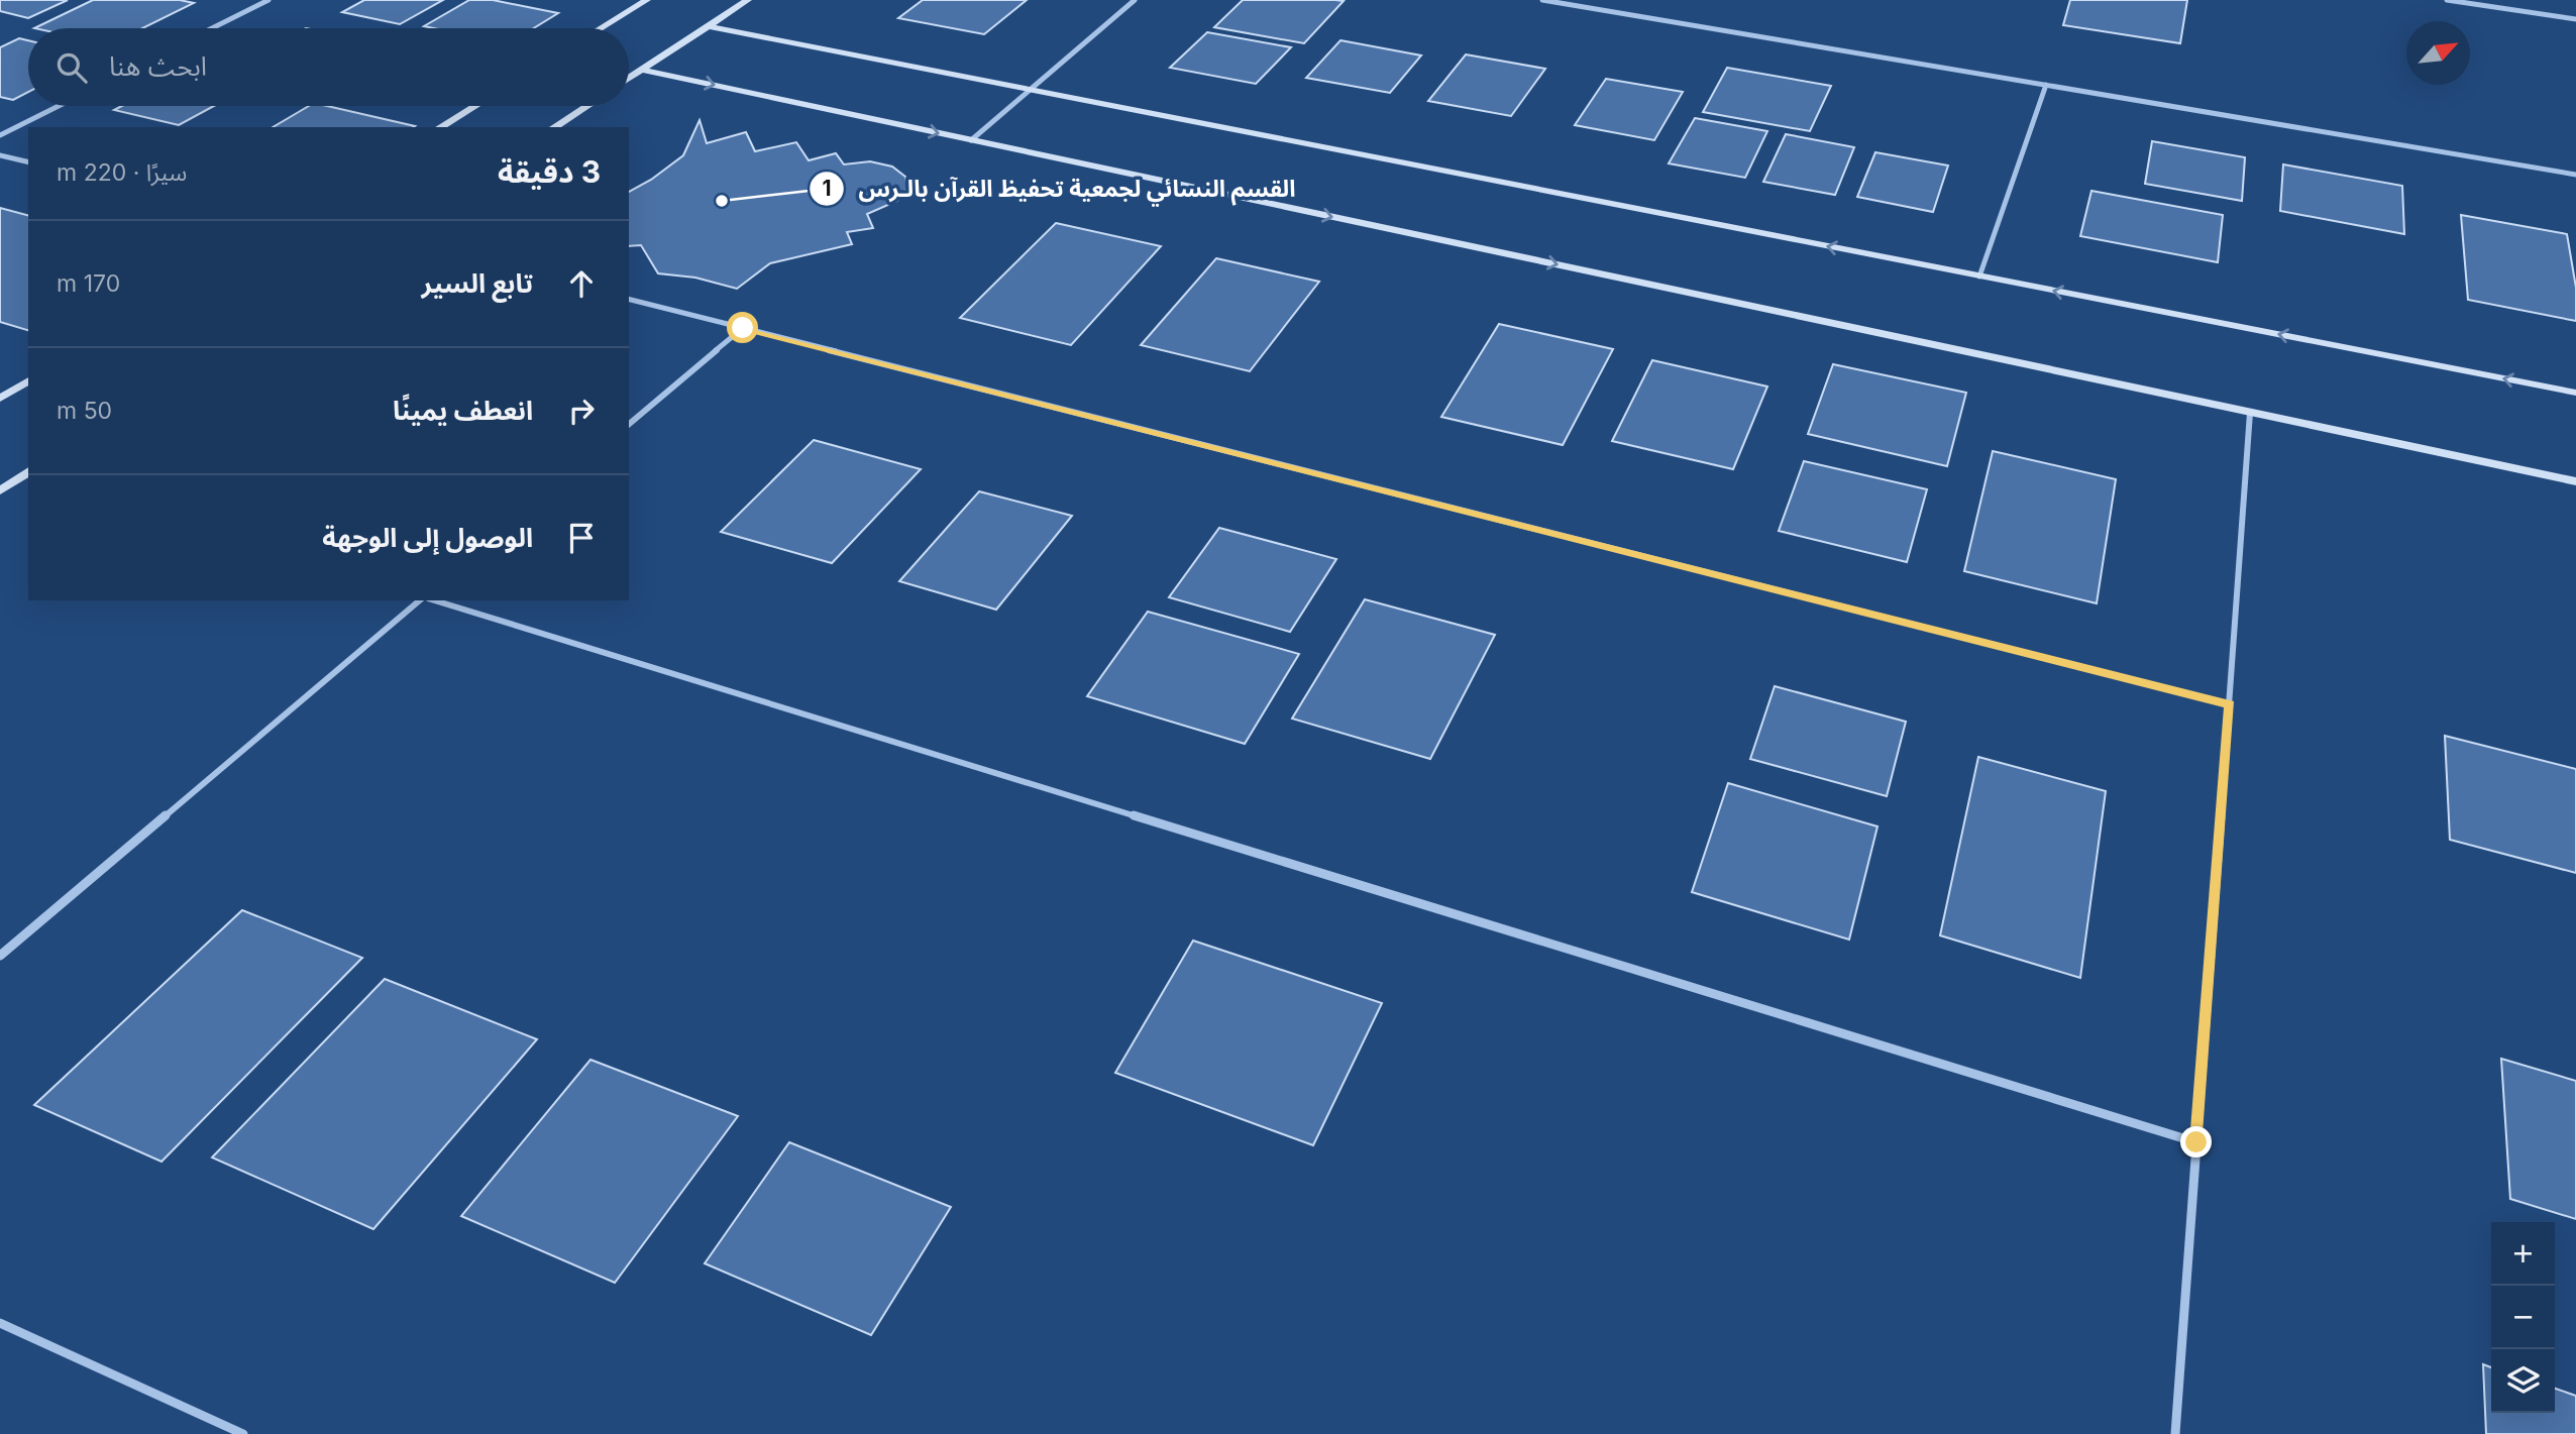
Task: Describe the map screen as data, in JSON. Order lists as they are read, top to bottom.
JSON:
{
  "places": ["القسم النسائي لجمعية تحفيظ القرآن بالـرس"],
  "north": "top right",
  "page": {
    "search": "ابحث هنا",
    "heading": ["3 دقيقة", "سيرًا · 220 m"],
    "list": [
      ["تابع السير", "170 m"],
      ["انعطف يمينًا", "50 m"],
      "الوصول إلى الوجهة"
    ],
    "map_buttons": ["+", "−"]
  }
}
